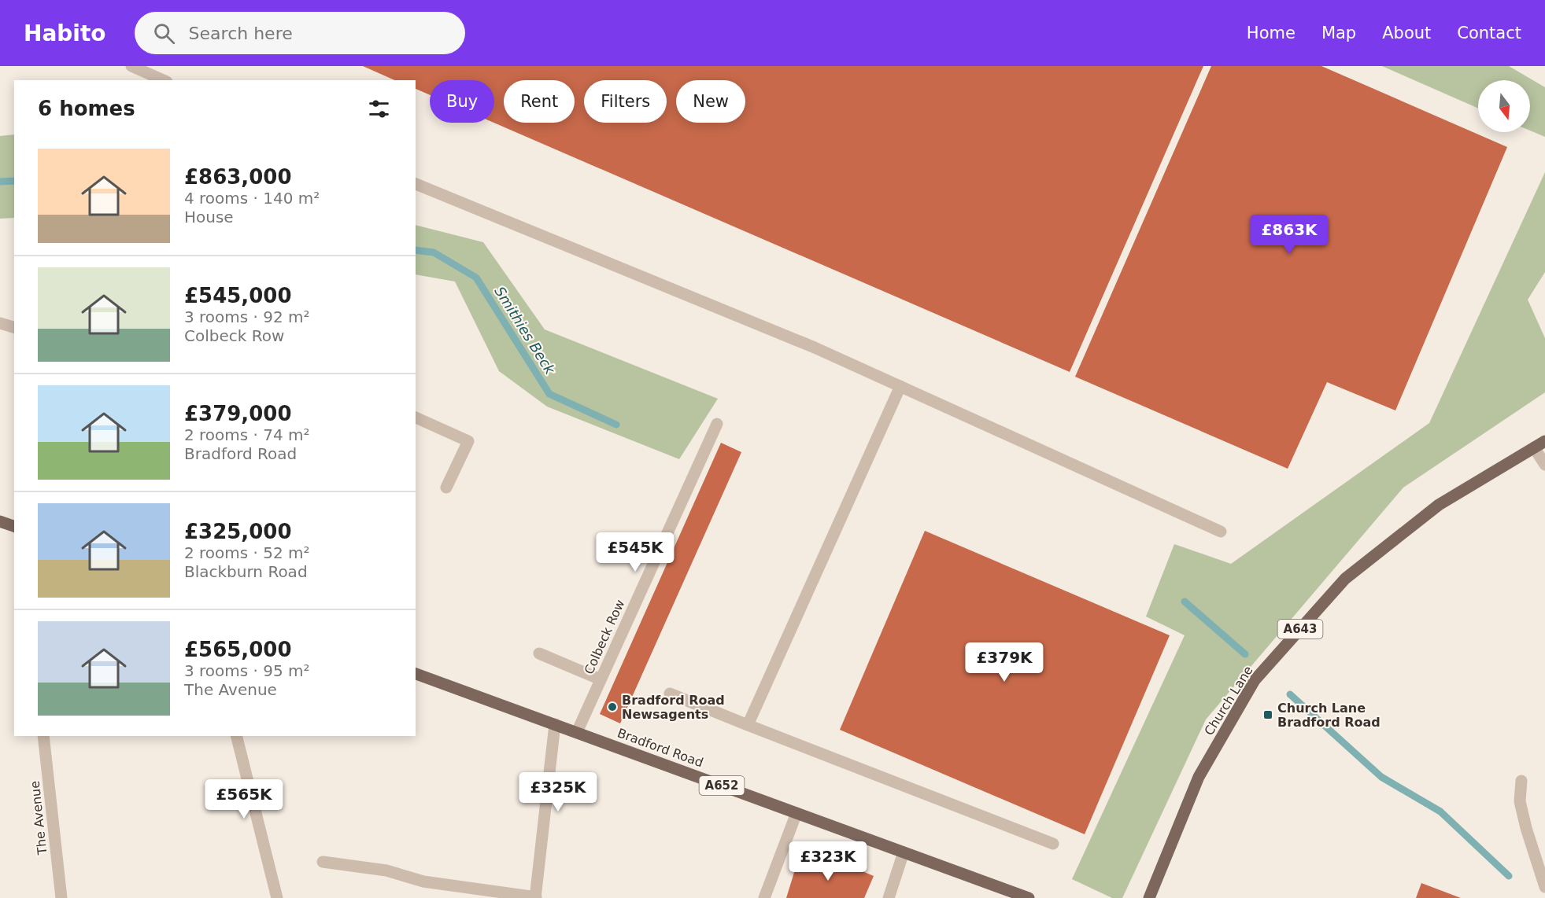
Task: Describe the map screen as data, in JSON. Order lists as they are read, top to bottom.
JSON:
{
  "streets": {
    "main road": [
      "A643",
      "Church Lane",
      "Bradford Road",
      "A652"
    ],
    "street": ["Colbeck Row", "The Avenue"]
  },
  "crossings": [
    ["Colbeck Row", "Bradford Road"]
  ],
  "water": ["Smithies Beck"],
  "places": {
    "other": ["Bradford Road Newsagents"],
    "transit": ["Church Lane Bradford Road"]
  },
  "north": "bottom",
  "page": {
    "header": "Habito",
    "search": "Search here",
    "nav": [
      "Home",
      "Map",
      "About",
      "Contact"
    ],
    "chip": [
      "Buy",
      "Rent",
      "Filters",
      "New"
    ],
    "heading": "6 homes",
    "list": [
      {
        "name": "£863,000",
        "note": "4 rooms · 140 m² · House"
      },
      {
        "name": "£545,000",
        "note": "3 rooms · 92 m² · Colbeck Row"
      },
      {
        "name": "£379,000",
        "note": "2 rooms · 74 m² · Bradford Road"
      },
      {
        "name": "£325,000",
        "note": "2 rooms · 52 m² · Blackburn Road"
      },
      {
        "name": "£565,000",
        "note": "3 rooms · 95 m² · The Avenue"
      }
    ],
    "price": [
      "£863K",
      "£545K",
      "£379K",
      "£325K",
      "£565K",
      "£323K"
    ]
  }
}
